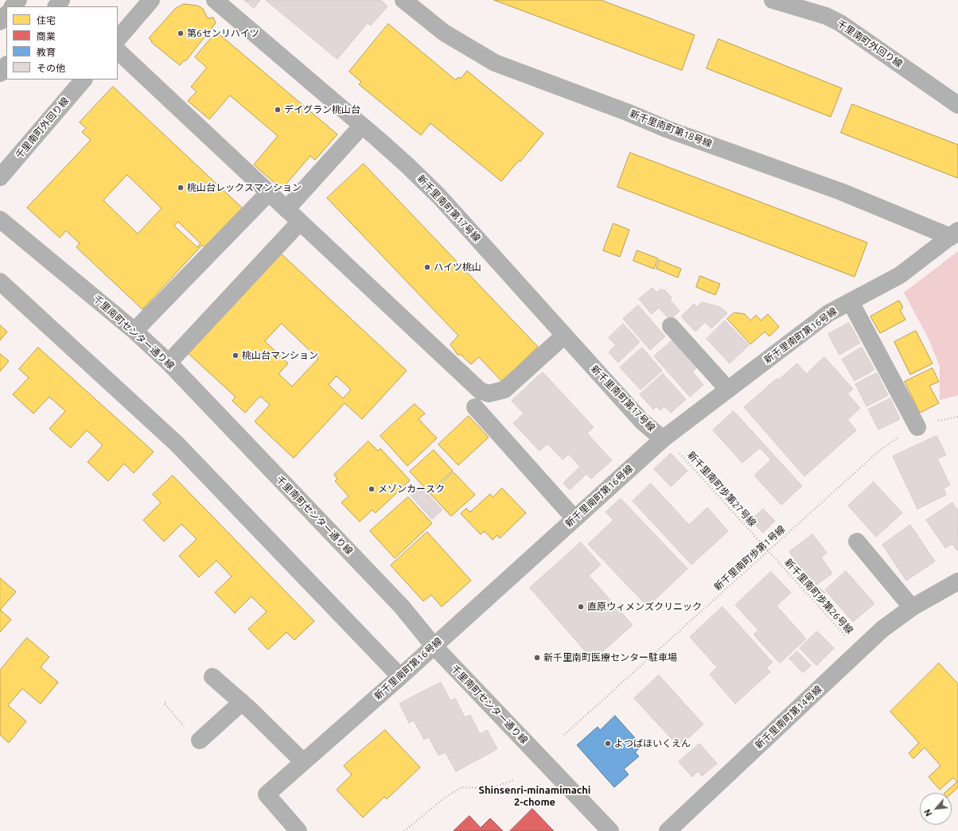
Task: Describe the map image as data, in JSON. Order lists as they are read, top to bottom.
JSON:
{
  "streets": {
    "street": [
      "千里南町外回り線",
      "新千里南町第18号線",
      "新千里南町第17号線",
      "千里南町センター通り線",
      "新千里南町第16号線",
      "新千里南町第14号線"
    ],
    "path": ["新千里南町歩第27号線", "新千里南町歩第1号線", "新千里南町歩第26号線"]
  },
  "crossings": [
    ["新千里南町第18号線", "新千里南町第16号線"],
    ["新千里南町第17号線", "新千里南町第16号線"],
    ["新千里南町第17号線", "新千里南町歩第27号線"],
    ["千里南町センター通り線", "新千里南町第16号線"],
    ["新千里南町第16号線", "新千里南町歩第27号線"],
    ["新千里南町歩第27号線", "新千里南町歩第1号線"],
    ["新千里南町歩第27号線", "新千里南町歩第26号線"],
    ["新千里南町歩第1号線", "新千里南町歩第26号線"],
    ["新千里南町歩第26号線", "新千里南町第14号線"]
  ],
  "districts": ["Shinsenri-minamimachi 2-chome"],
  "places": [
    "第6センリハイツ",
    "デイグラン桃山台",
    "桃山台レックスマンション",
    "ハイツ桃山",
    "桃山台マンション",
    "メゾンカースク",
    "直原ウィメンズクリニック",
    "新千里南町医療センター駐車場",
    "よつばほいくえん"
  ],
  "legend": [
    "住宅",
    "商業",
    "教育",
    "その他"
  ],
  "north": "bottom left"
}
